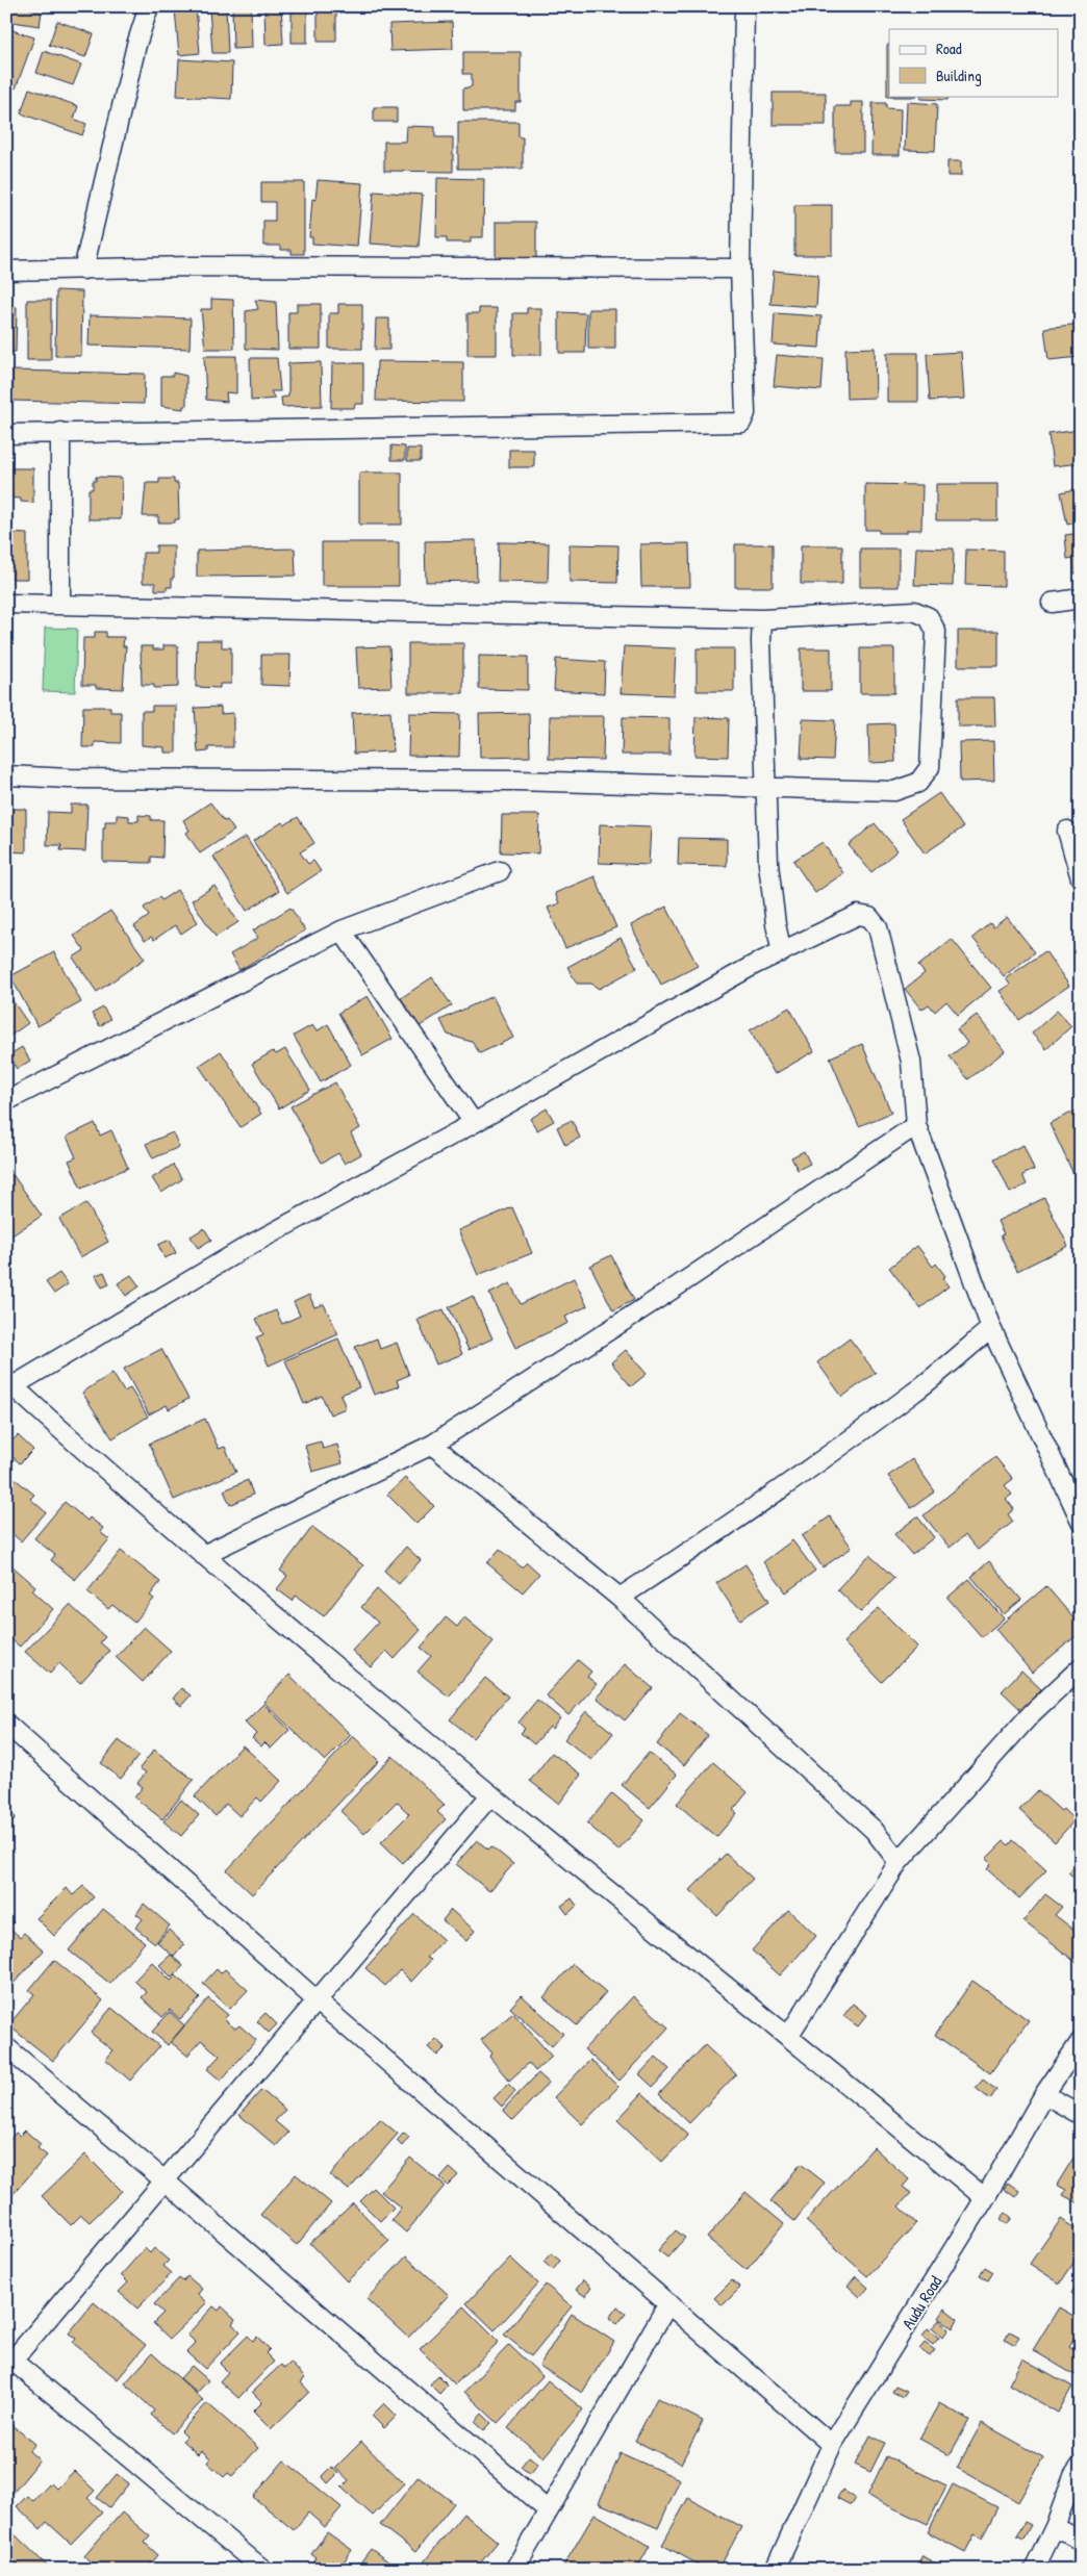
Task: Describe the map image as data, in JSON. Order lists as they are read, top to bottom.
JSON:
{
  "streets": {
    "street": ["Audu Road"]
  },
  "legend": ["Road", "Building"]
}
